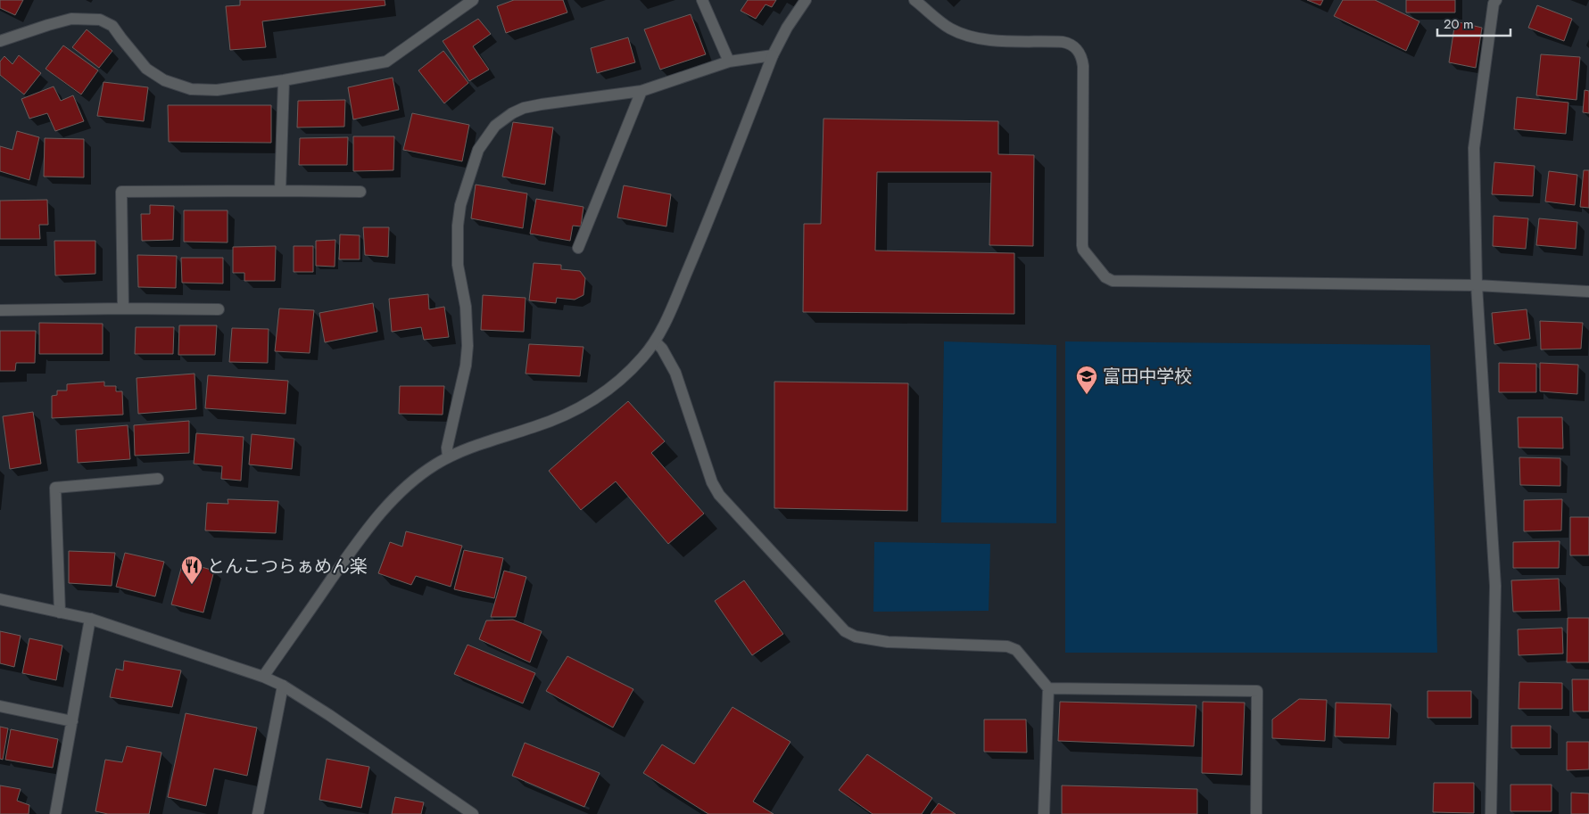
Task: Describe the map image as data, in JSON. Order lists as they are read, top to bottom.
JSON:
{
  "places": {
    "school or university": ["富田中学校"],
    "restaurant": ["とんこつらぁめん楽"]
  },
  "scale_bar": "20 m"
}
